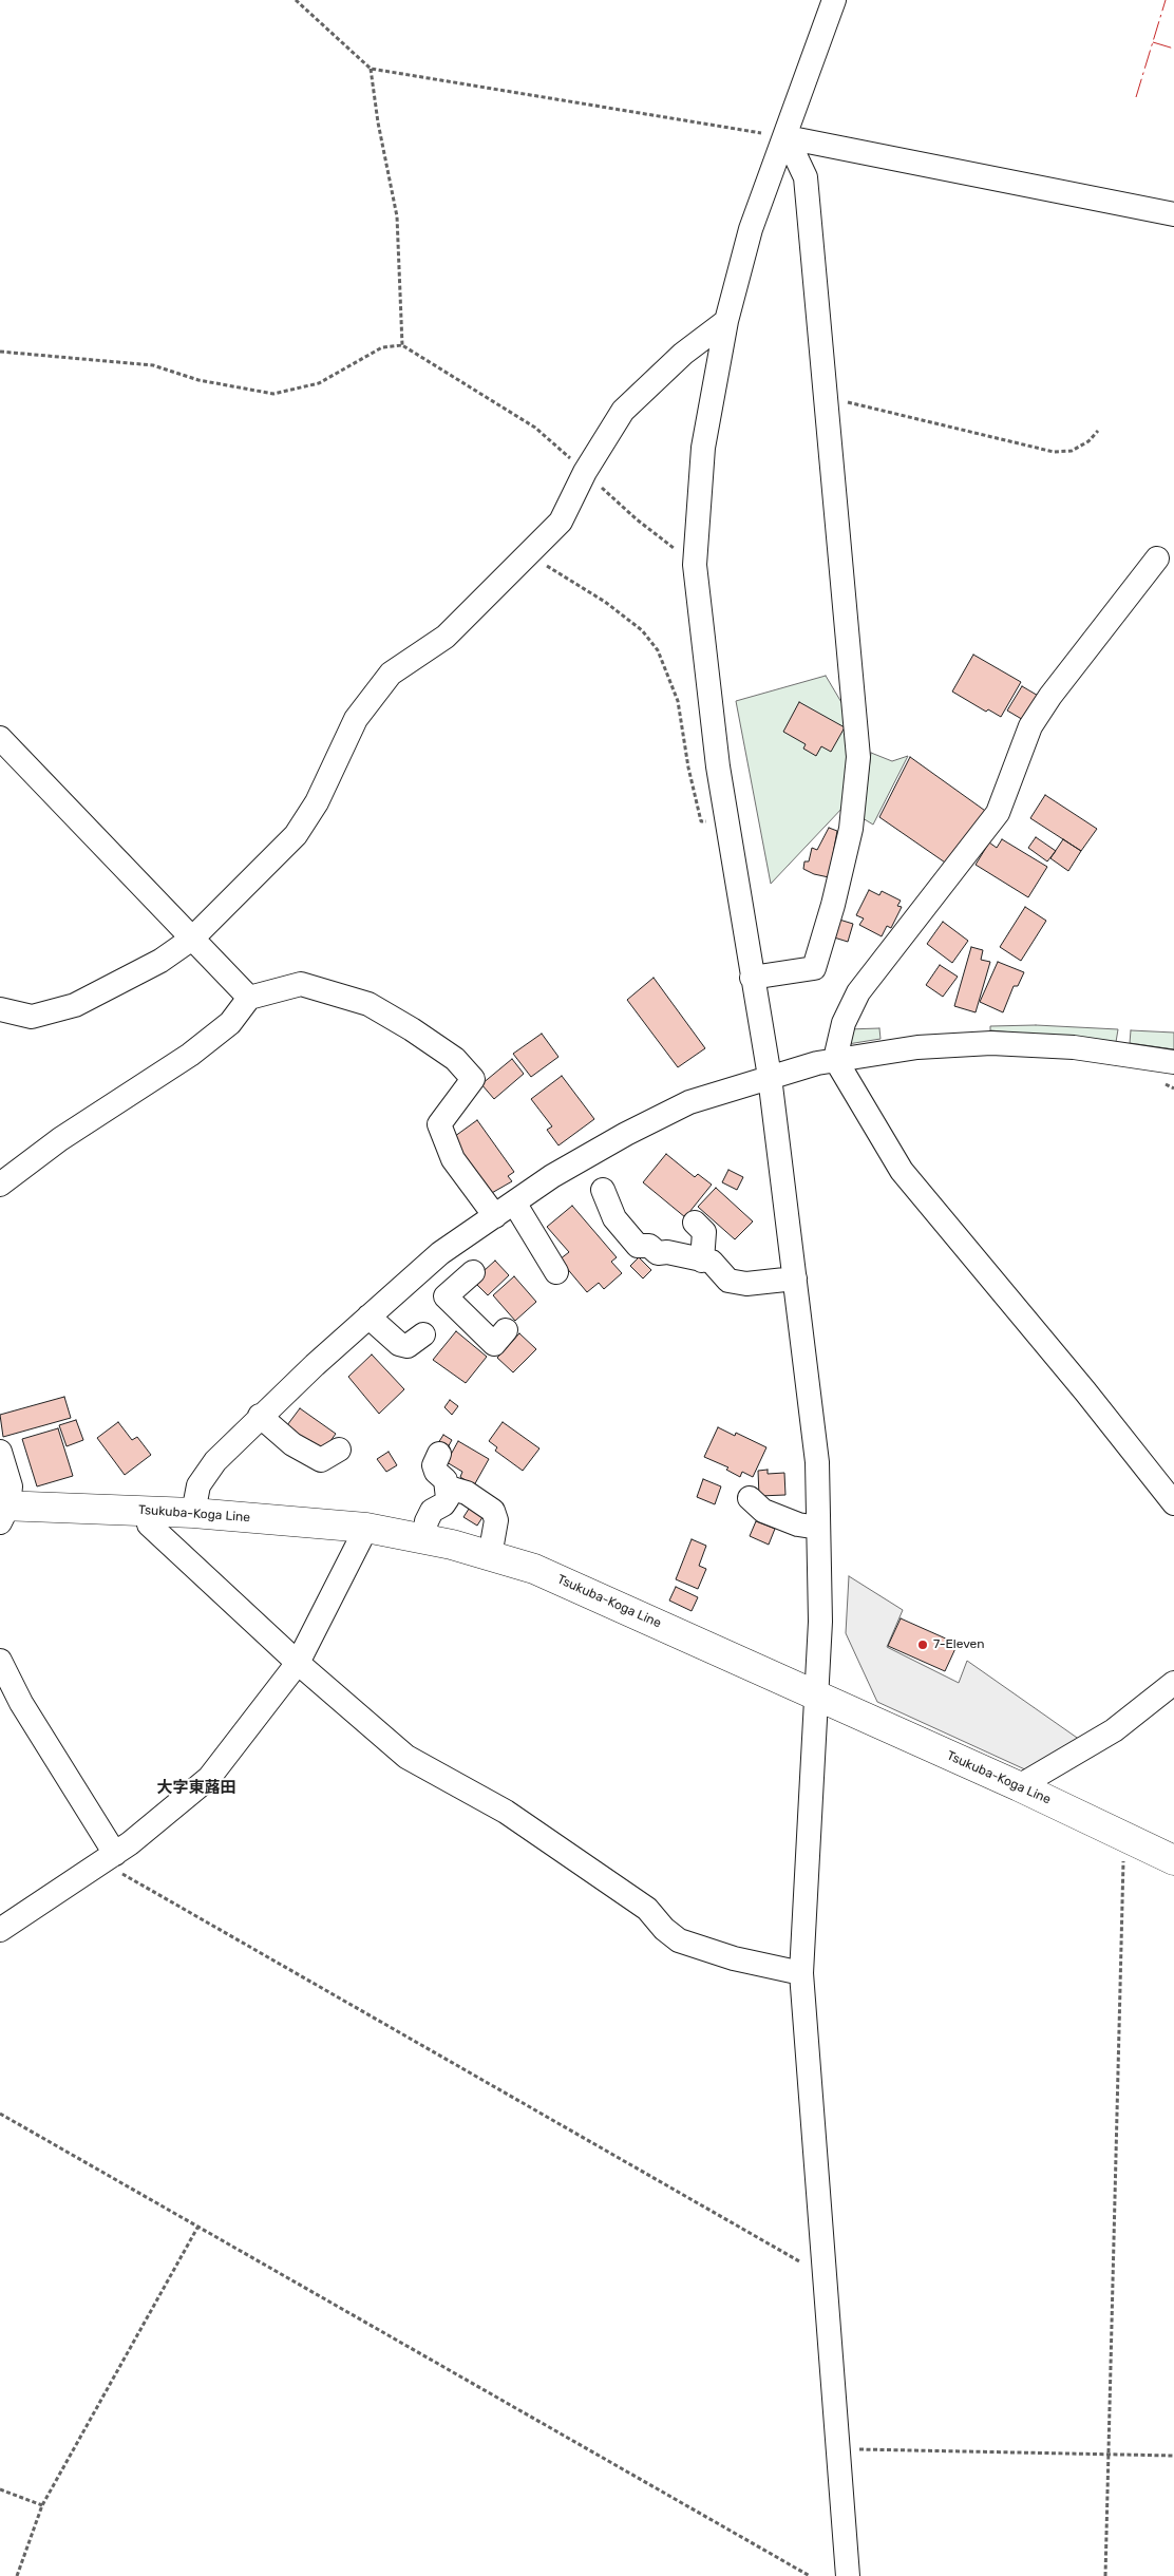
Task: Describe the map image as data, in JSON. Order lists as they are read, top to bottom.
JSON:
{
  "streets": {
    "main road": ["Tsukuba-Koga Line"]
  },
  "districts": ["大字東蕗田"],
  "places": ["7-Eleven"]
}
